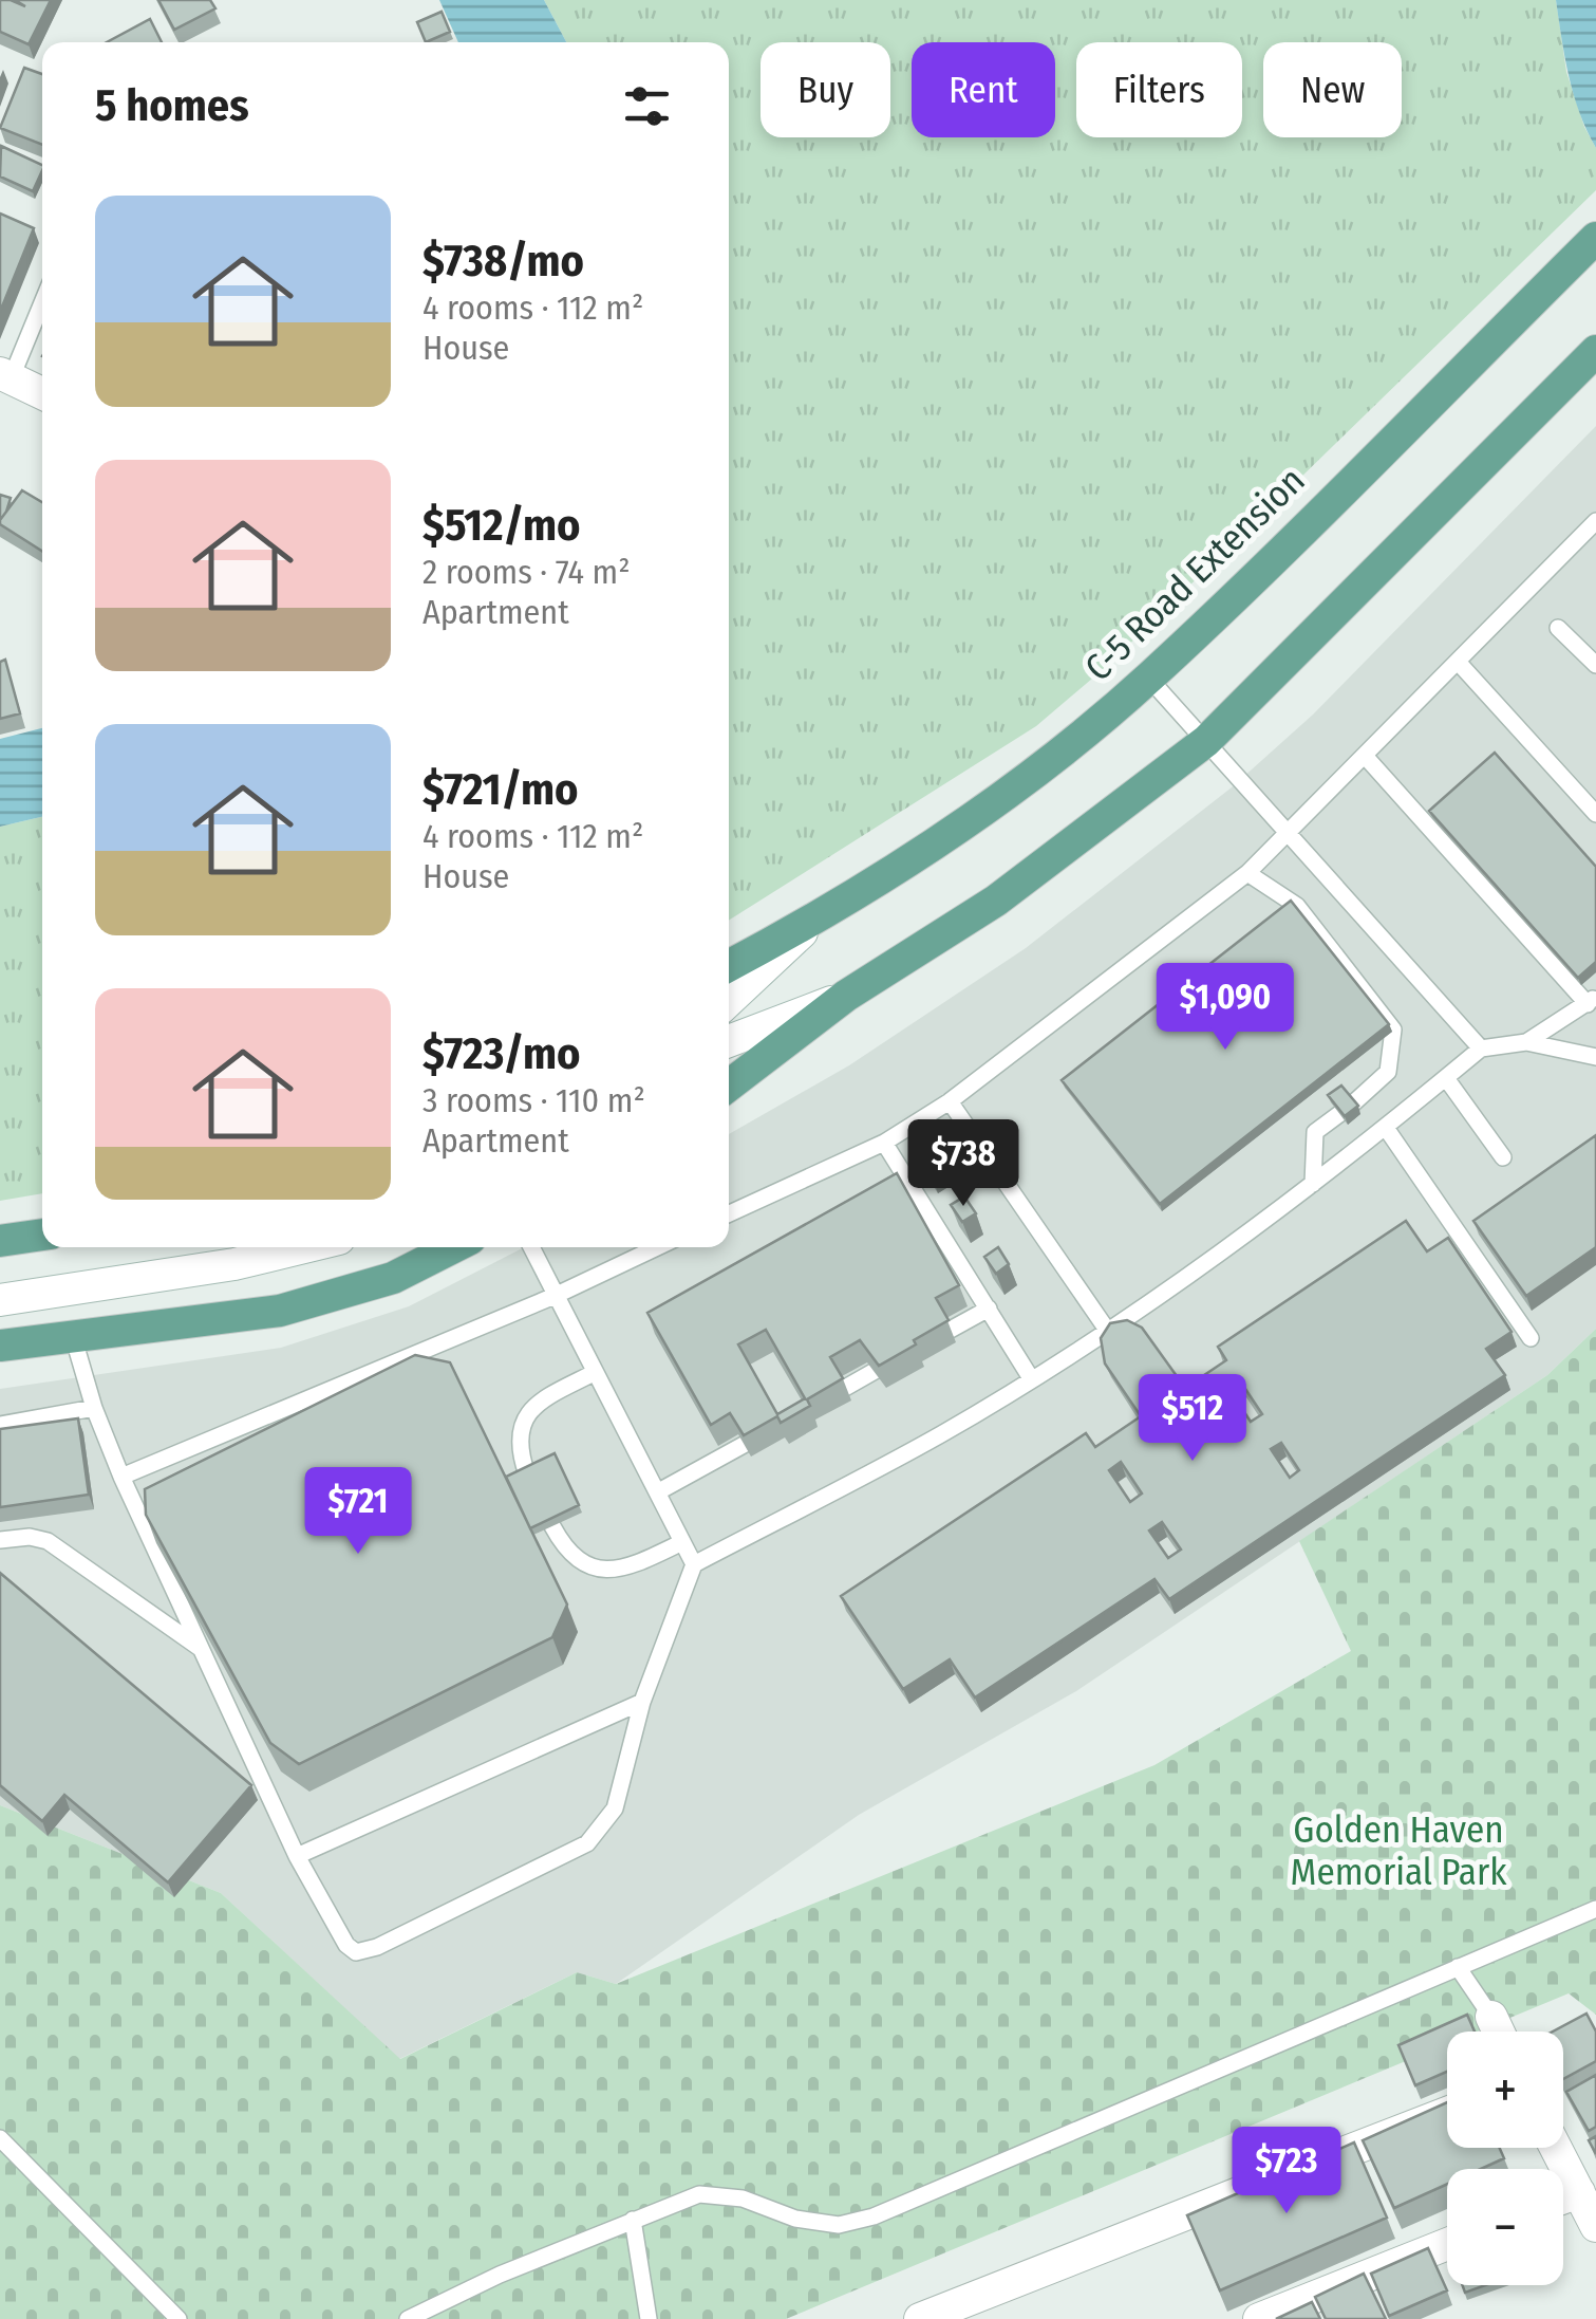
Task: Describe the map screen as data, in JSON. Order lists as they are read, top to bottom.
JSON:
{
  "streets": {
    "main road": ["C-5 Road Extension"]
  },
  "parks": ["Golden Haven Memorial Park"],
  "page": {
    "chip": [
      "Buy",
      "Rent",
      "Filters",
      "New"
    ],
    "heading": "5 homes",
    "list": [
      {
        "name": "$738/mo",
        "note": "4 rooms · 112 m² · House"
      },
      {
        "name": "$512/mo",
        "note": "2 rooms · 74 m² · Apartment"
      },
      {
        "name": "$721/mo",
        "note": "4 rooms · 112 m² · House"
      },
      {
        "name": "$723/mo",
        "note": "3 rooms · 110 m² · Apartment"
      }
    ],
    "price": [
      "$1,090",
      "$738",
      "$512",
      "$721",
      "$723"
    ],
    "map_buttons": ["+", "−"]
  }
}
